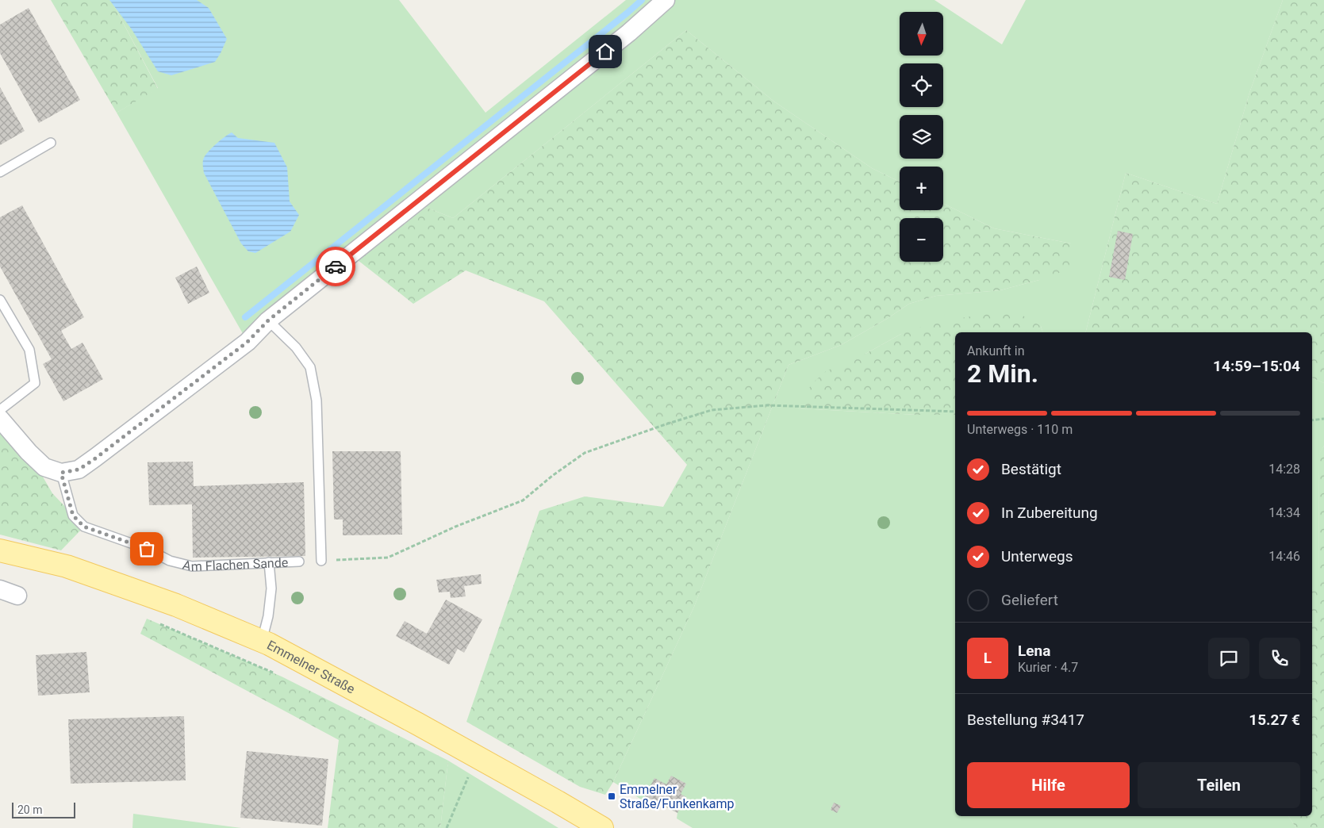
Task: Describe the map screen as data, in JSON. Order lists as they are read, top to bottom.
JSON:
{
  "streets": {
    "main road": ["Emmelner Straße"],
    "lane": ["Am Flachen Sande"]
  },
  "places": {
    "transit": ["Emmelner Straße/Funkenkamp"]
  },
  "scale_bar": "20 m",
  "north": "bottom",
  "page": {
    "map_buttons": ["+", "−"],
    "heading": ["2 Min.", "Ankunft in", "14:59–15:04"],
    "panel": [
      "Lena",
      "Kurier · 4.7",
      "Bestellung #3417",
      "15.27 €"
    ],
    "bar": "Unterwegs · 110 m",
    "list": [
      ["Bestätigt", "14:28"],
      ["In Zubereitung", "14:34"],
      ["Unterwegs", "14:46"],
      "Geliefert"
    ],
    "round": "L",
    "buttons": ["Hilfe", "Teilen"],
    "scale": "20 m"
  }
}
